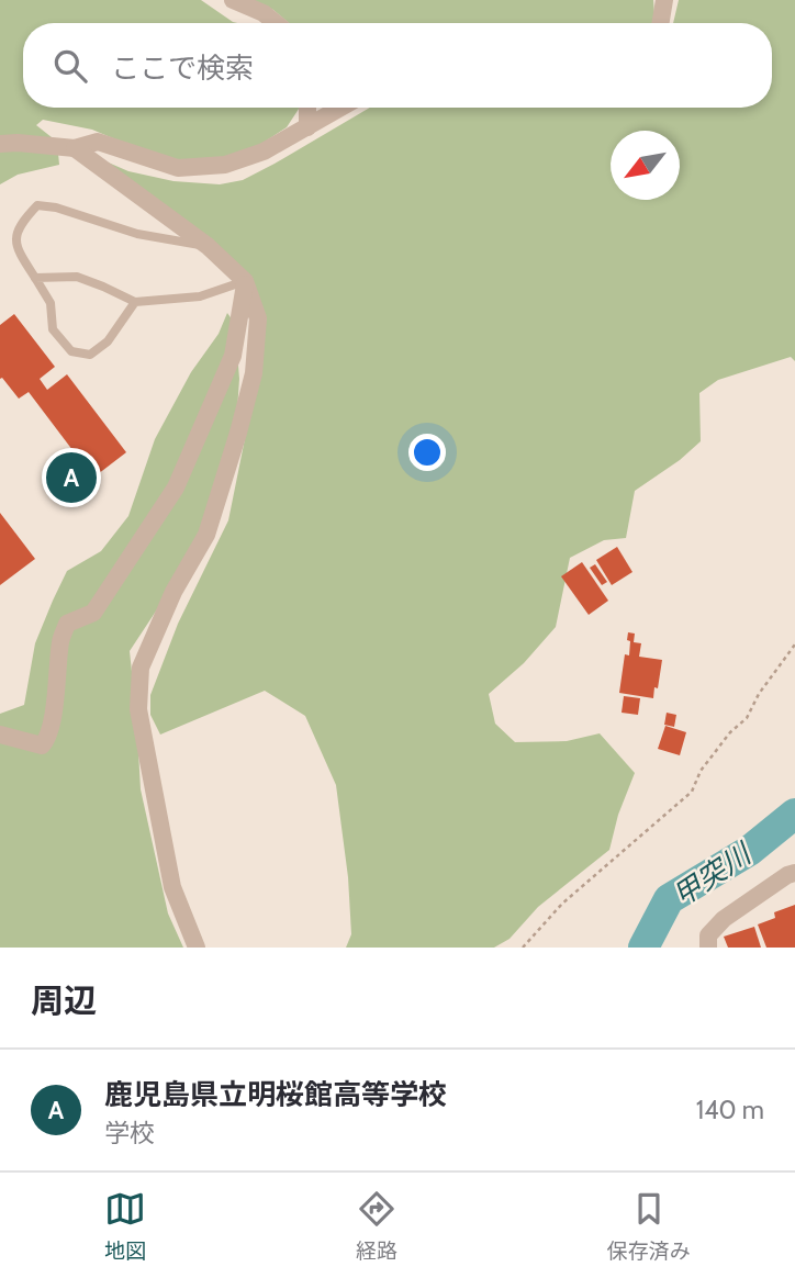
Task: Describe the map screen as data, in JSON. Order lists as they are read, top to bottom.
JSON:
{
  "water": ["甲突川"],
  "north": "bottom left",
  "page": {
    "search": "ここで検索",
    "pins": "A",
    "heading": "周辺",
    "list": [
      {
        "mark": "A",
        "name": "鹿児島県立明桜館高等学校",
        "note": "学校",
        "value": "140 m"
      }
    ],
    "nav": ["地図", "経路", "保存済み"]
  }
}
